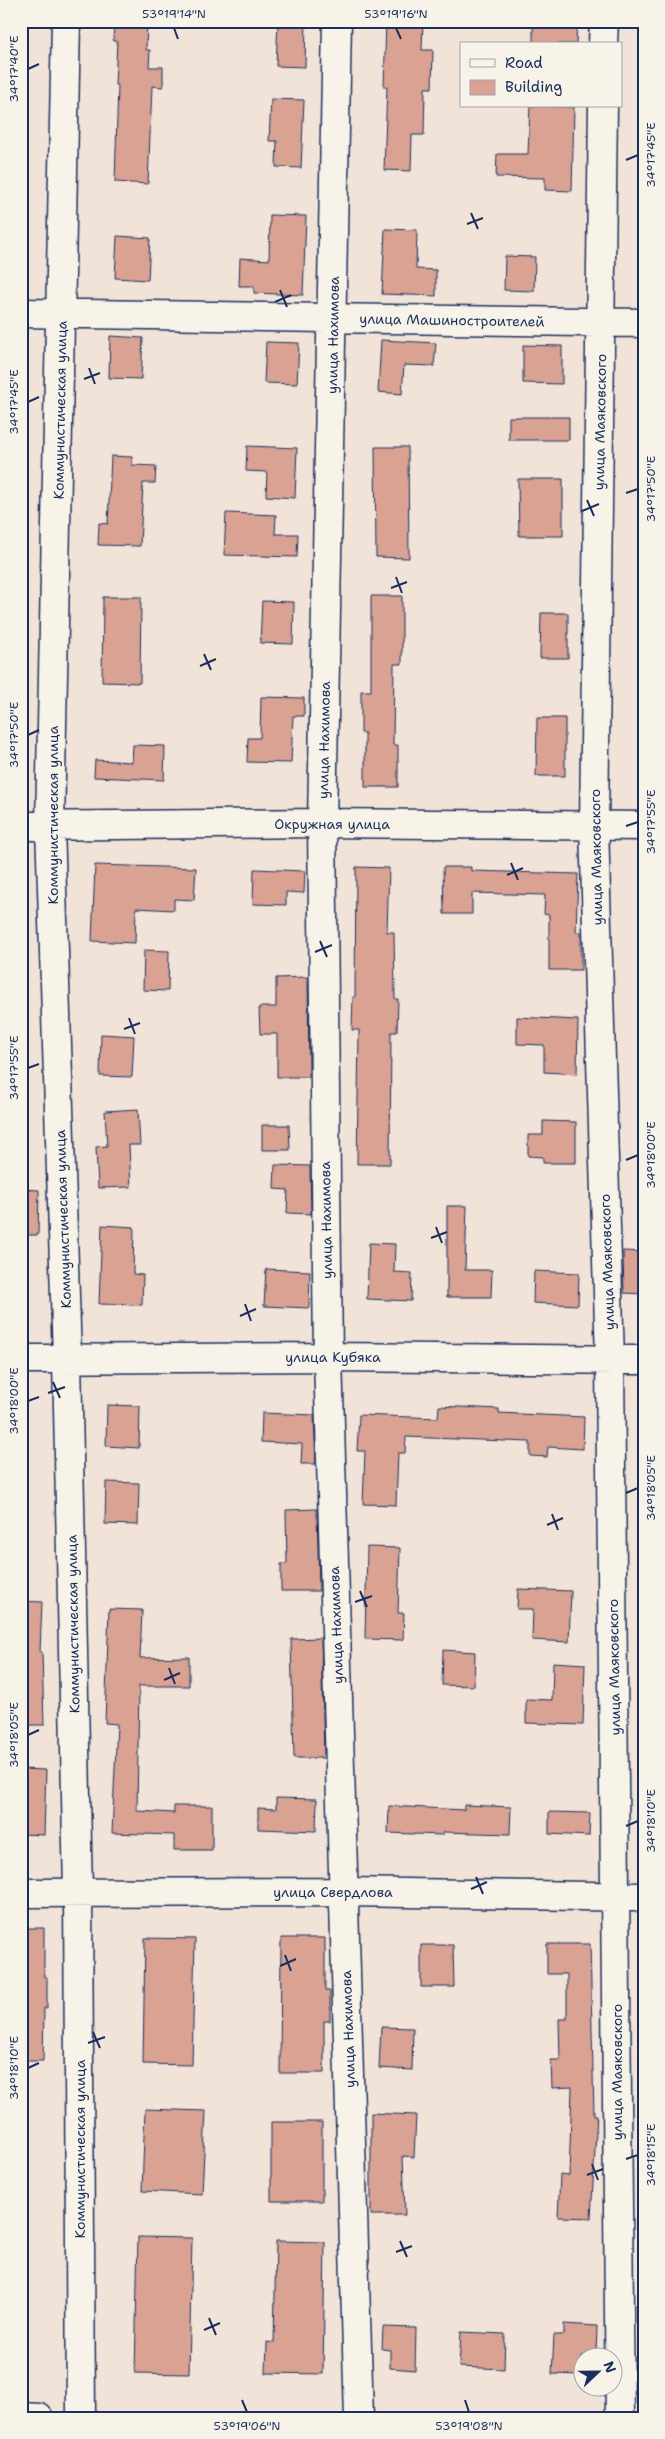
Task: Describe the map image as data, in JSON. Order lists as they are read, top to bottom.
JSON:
{
  "streets": {
    "street": [
      "улица Машиностроителей",
      "улица Нахимова",
      "Коммунистическая улица",
      "улица Маяковского",
      "Окружная улица",
      "улица Кубяка",
      "улица Свердлова"
    ]
  },
  "crossings": [
    ["улица Машиностроителей", "улица Нахимова"],
    ["улица Машиностроителей", "Коммунистическая улица"],
    ["улица Машиностроителей", "улица Маяковского"],
    ["улица Нахимова", "Окружная улица"],
    ["улица Нахимова", "улица Кубяка"],
    ["улица Нахимова", "улица Свердлова"],
    ["Коммунистическая улица", "Окружная улица"],
    ["Коммунистическая улица", "улица Кубяка"],
    ["Коммунистическая улица", "улица Свердлова"],
    ["улица Маяковского", "Окружная улица"],
    ["улица Маяковского", "улица Кубяка"],
    ["улица Маяковского", "улица Свердлова"]
  ],
  "legend": ["Road", "Building"],
  "north": "right",
  "coordinates": [
    "53°19'14\"N",
    "53°19'16\"N",
    "34°17'40\"E",
    "34°17'45\"E",
    "34°17'50\"E",
    "34°17'55\"E",
    "34°18'00\"E",
    "34°18'05\"E",
    "34°18'10\"E",
    "34°18'15\"E",
    "53°19'06\"N",
    "53°19'08\"N"
  ]
}
